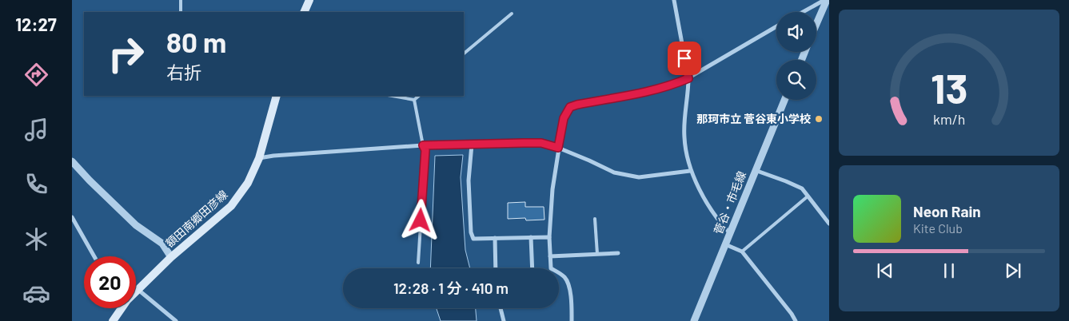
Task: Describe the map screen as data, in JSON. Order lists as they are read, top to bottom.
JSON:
{
  "streets": {
    "main road": ["額田南郷田彦線"],
    "street": ["菅谷・市毛線"]
  },
  "places": ["那珂市立 菅谷東小学校"],
  "page": {
    "tabs": "12:27",
    "turn": ["80 m", "右折"],
    "song": ["Neon Rain", "Kite Club"],
    "limit": "20",
    "trip": "12:28 · 1 分 · 410 m",
    "gauge": ["13", "km/h"]
  }
}
